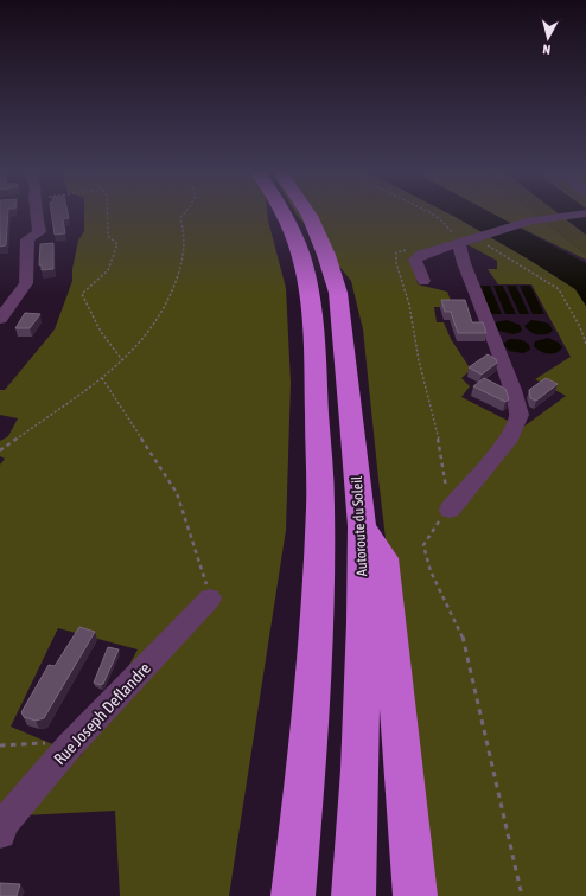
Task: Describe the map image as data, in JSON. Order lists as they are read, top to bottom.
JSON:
{
  "streets": {
    "highway": ["Autoroute du Soleil"],
    "street": ["Rue Joseph Deflandre"]
  },
  "north": "bottom"
}
